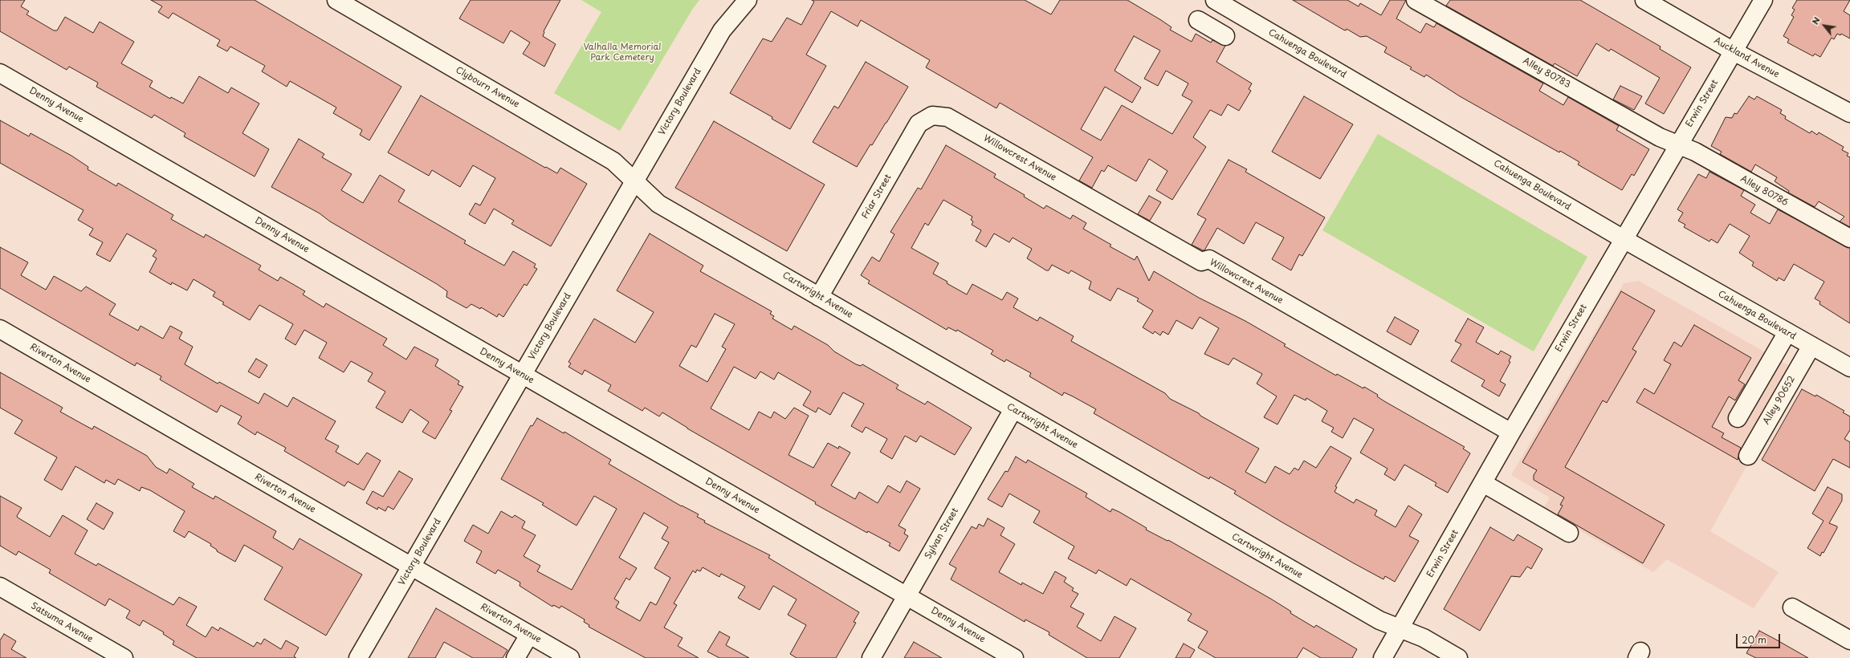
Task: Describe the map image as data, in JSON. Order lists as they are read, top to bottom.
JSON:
{
  "streets": {
    "street": [
      "Cahuenga Boulevard",
      "Auckland Avenue",
      "Alley 80783",
      "Clybourn Avenue",
      "Victory Boulevard",
      "Erwin Street",
      "Denny Avenue",
      "Willowcrest Avenue",
      "Alley 80786",
      "Friar Street",
      "Cartwright Avenue",
      "Riverton Avenue",
      "Alley 90652",
      "Sylvan Street",
      "Satsuma Avenue"
    ]
  },
  "crossings": [
    ["Cahuenga Boulevard", "Erwin Street"],
    ["Cahuenga Boulevard", "Alley 90652"],
    ["Auckland Avenue", "Erwin Street"],
    ["Alley 80783", "Erwin Street"],
    ["Alley 80783", "Alley 80786"],
    ["Clybourn Avenue", "Victory Boulevard"],
    ["Clybourn Avenue", "Cartwright Avenue"],
    ["Victory Boulevard", "Denny Avenue"],
    ["Victory Boulevard", "Cartwright Avenue"],
    ["Victory Boulevard", "Riverton Avenue"],
    ["Erwin Street", "Willowcrest Avenue"],
    ["Erwin Street", "Alley 80786"],
    ["Erwin Street", "Cartwright Avenue"],
    ["Denny Avenue", "Sylvan Street"],
    ["Willowcrest Avenue", "Friar Street"],
    ["Friar Street", "Cartwright Avenue"],
    ["Cartwright Avenue", "Sylvan Street"]
  ],
  "parks": ["Valhalla Memorial Park Cemetery"],
  "scale_bar": "20 m",
  "north": "top left"
}
